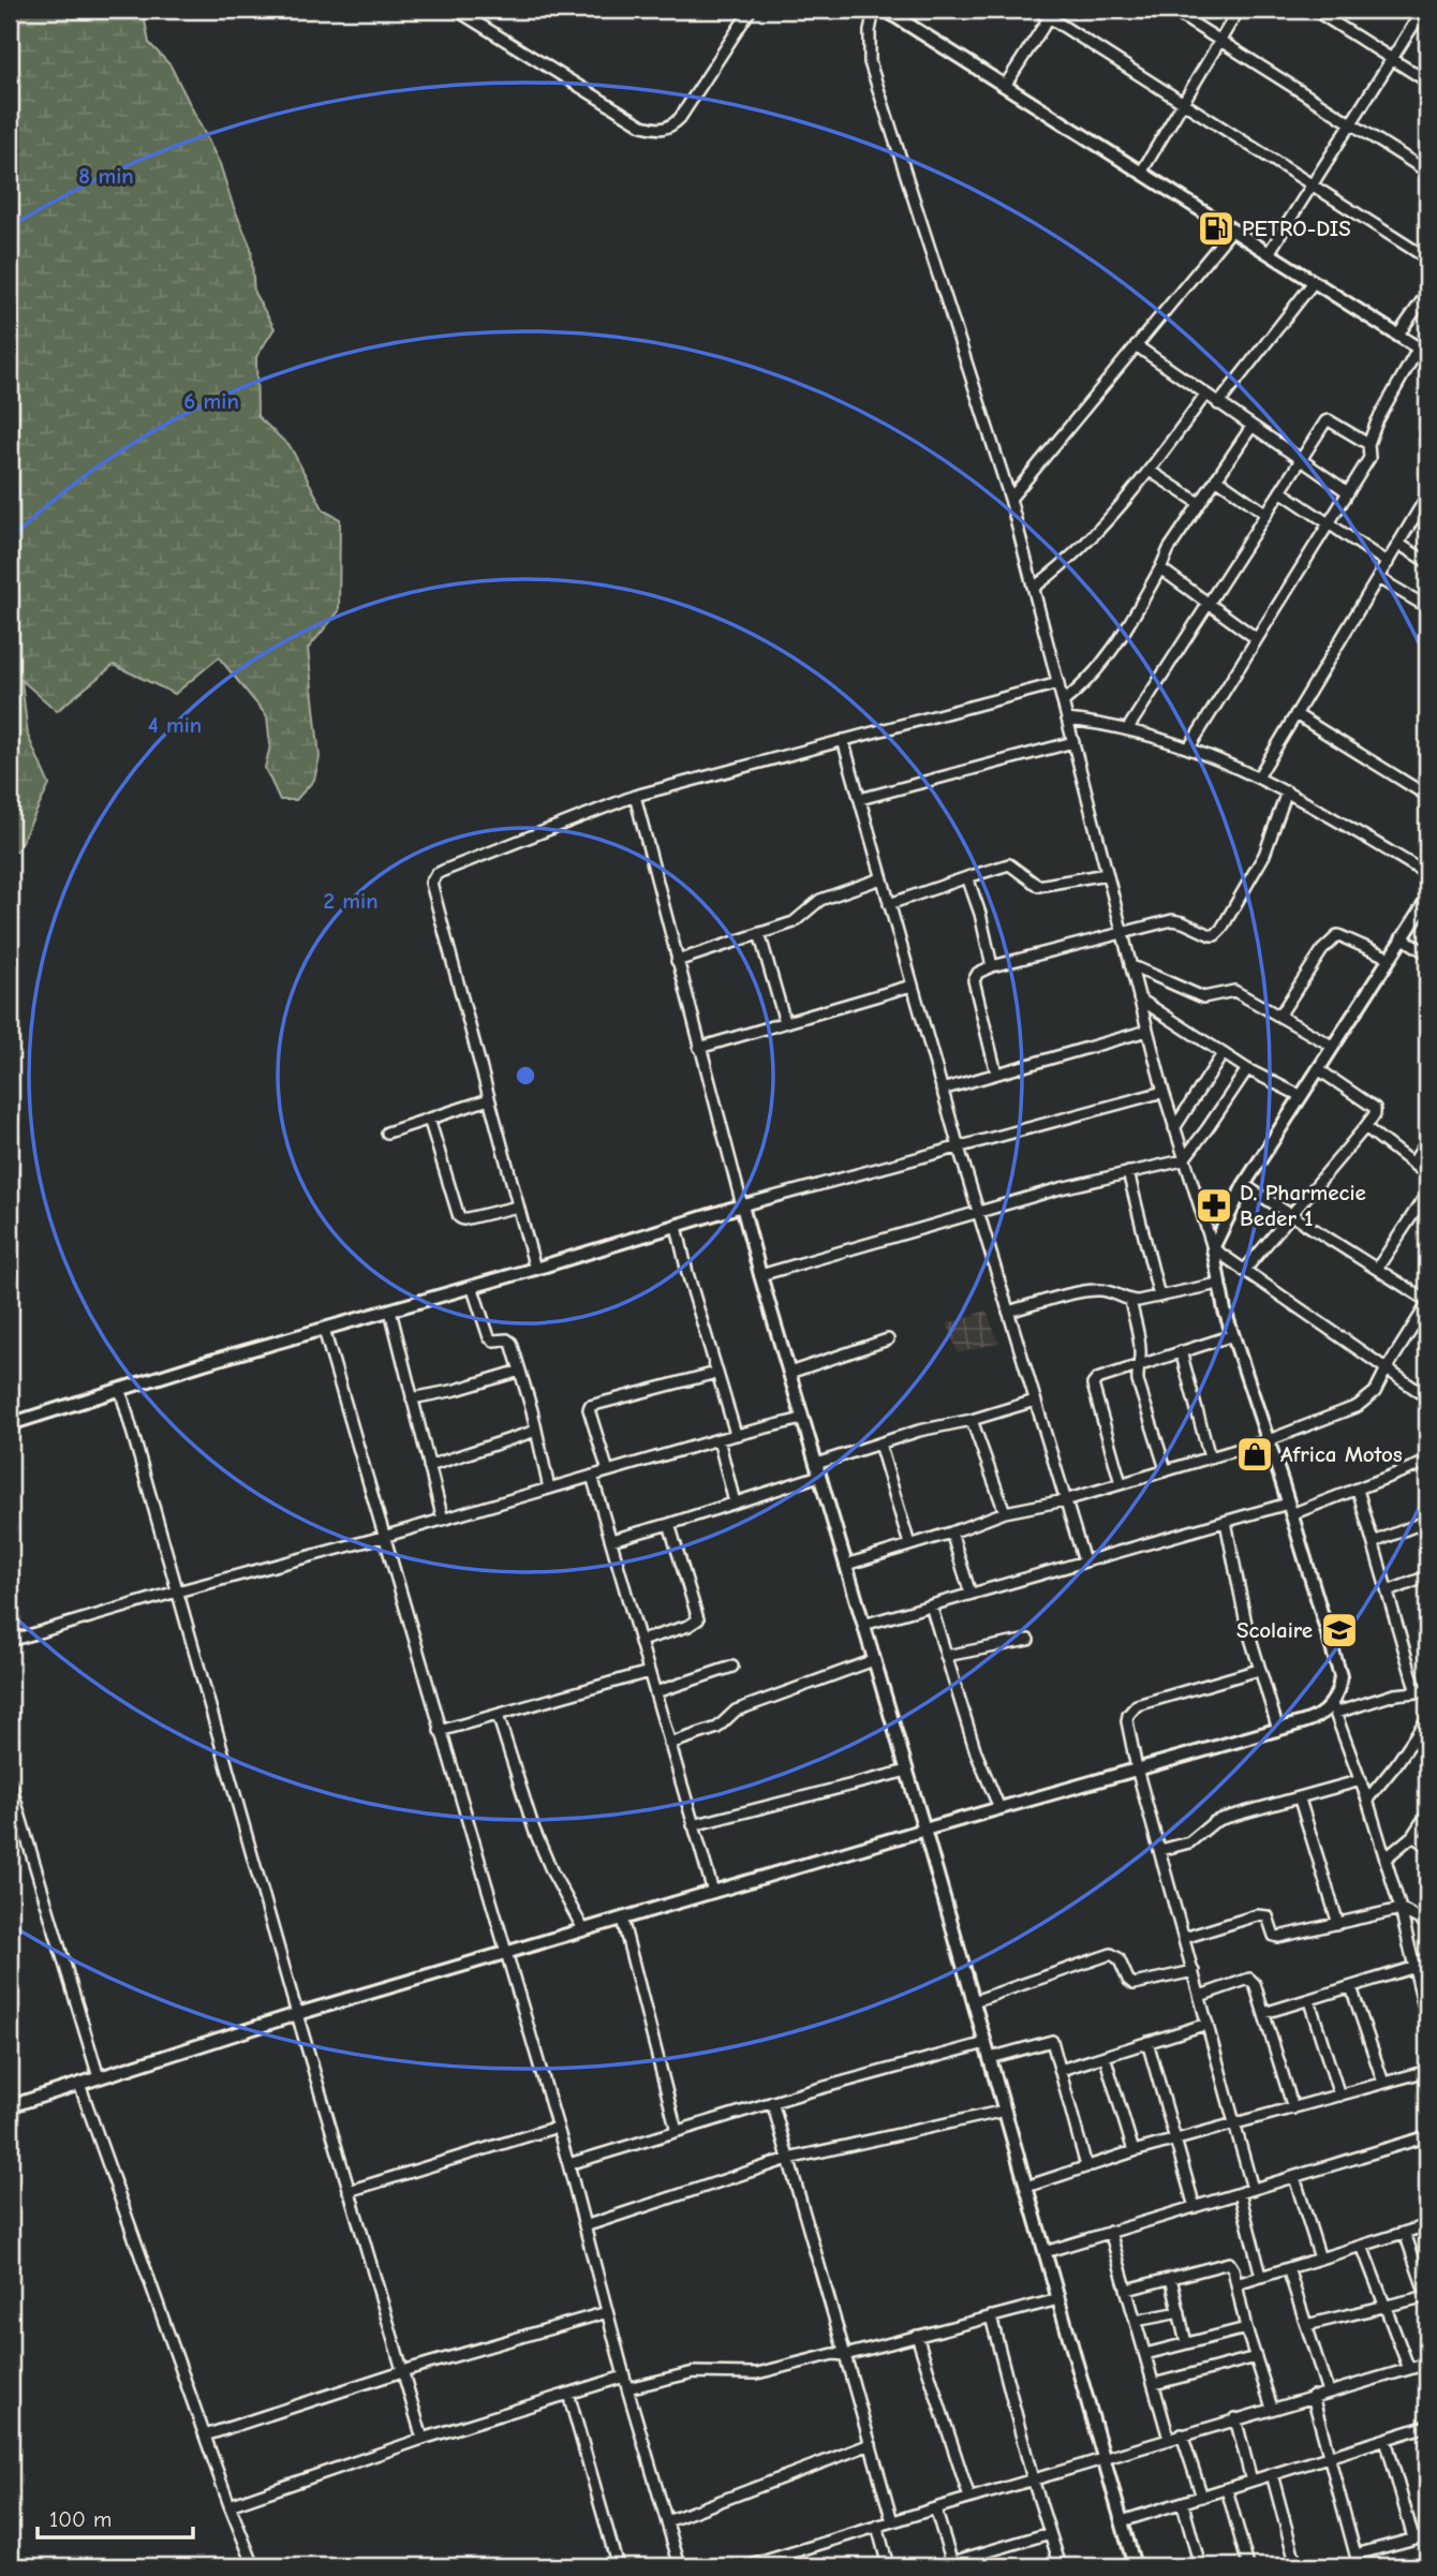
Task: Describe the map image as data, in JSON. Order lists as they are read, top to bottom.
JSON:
{
  "places": {
    "fuel station": ["PETRO-DIS"],
    "pharmacy": ["D. Pharmecie Beder 1"],
    "shop": ["Africa Motos"],
    "school or university": ["Scolaire"]
  },
  "scale_bar": "100 m",
  "rings": [
    "8 min",
    "6 min",
    "4 min",
    "2 min"
  ]
}
